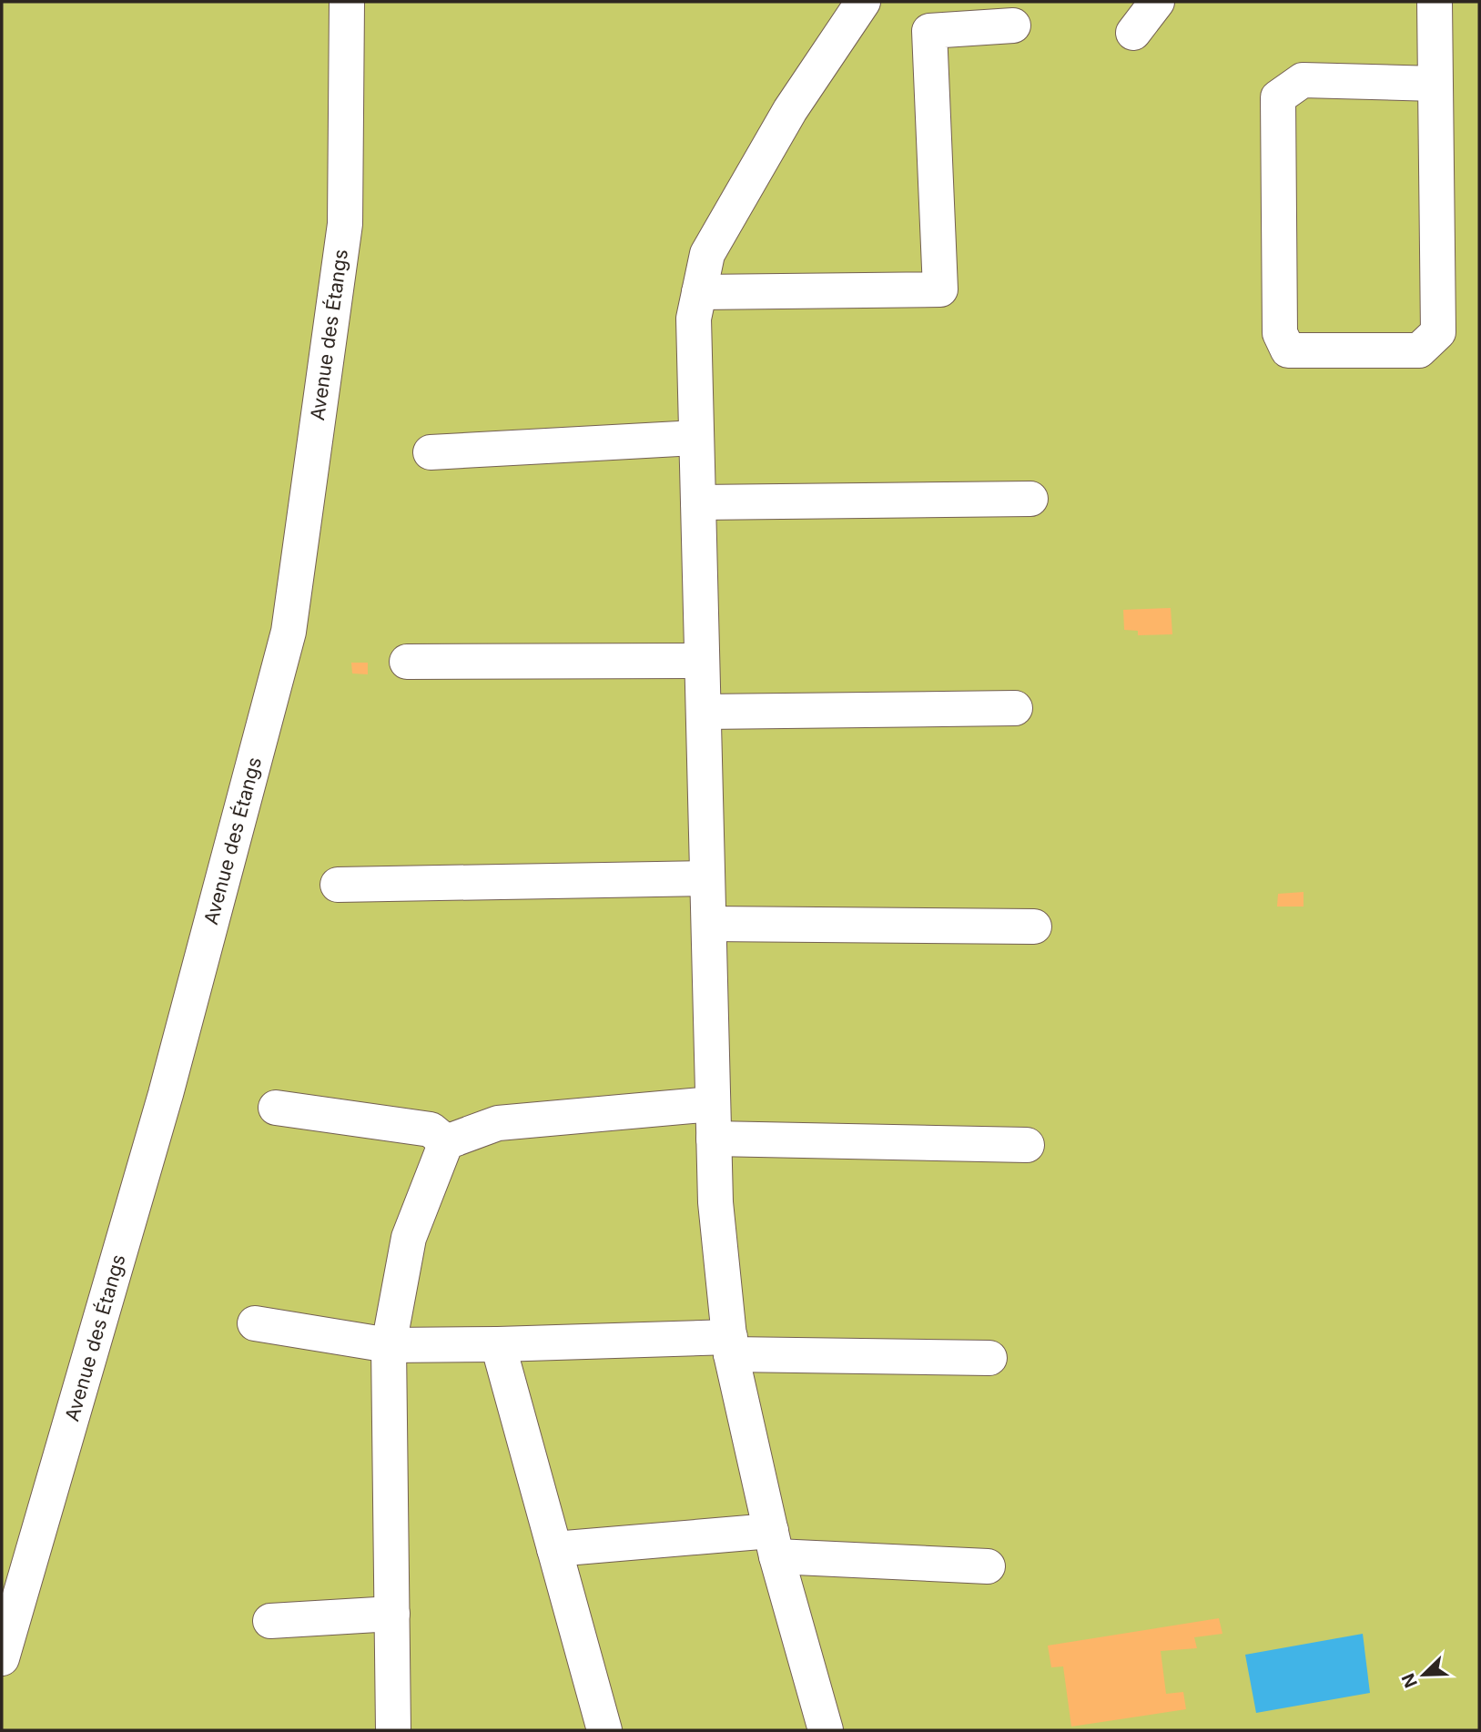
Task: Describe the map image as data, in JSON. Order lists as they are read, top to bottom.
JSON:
{
  "streets": {
    "street": ["Avenue des Étangs"]
  },
  "north": "bottom left"
}
